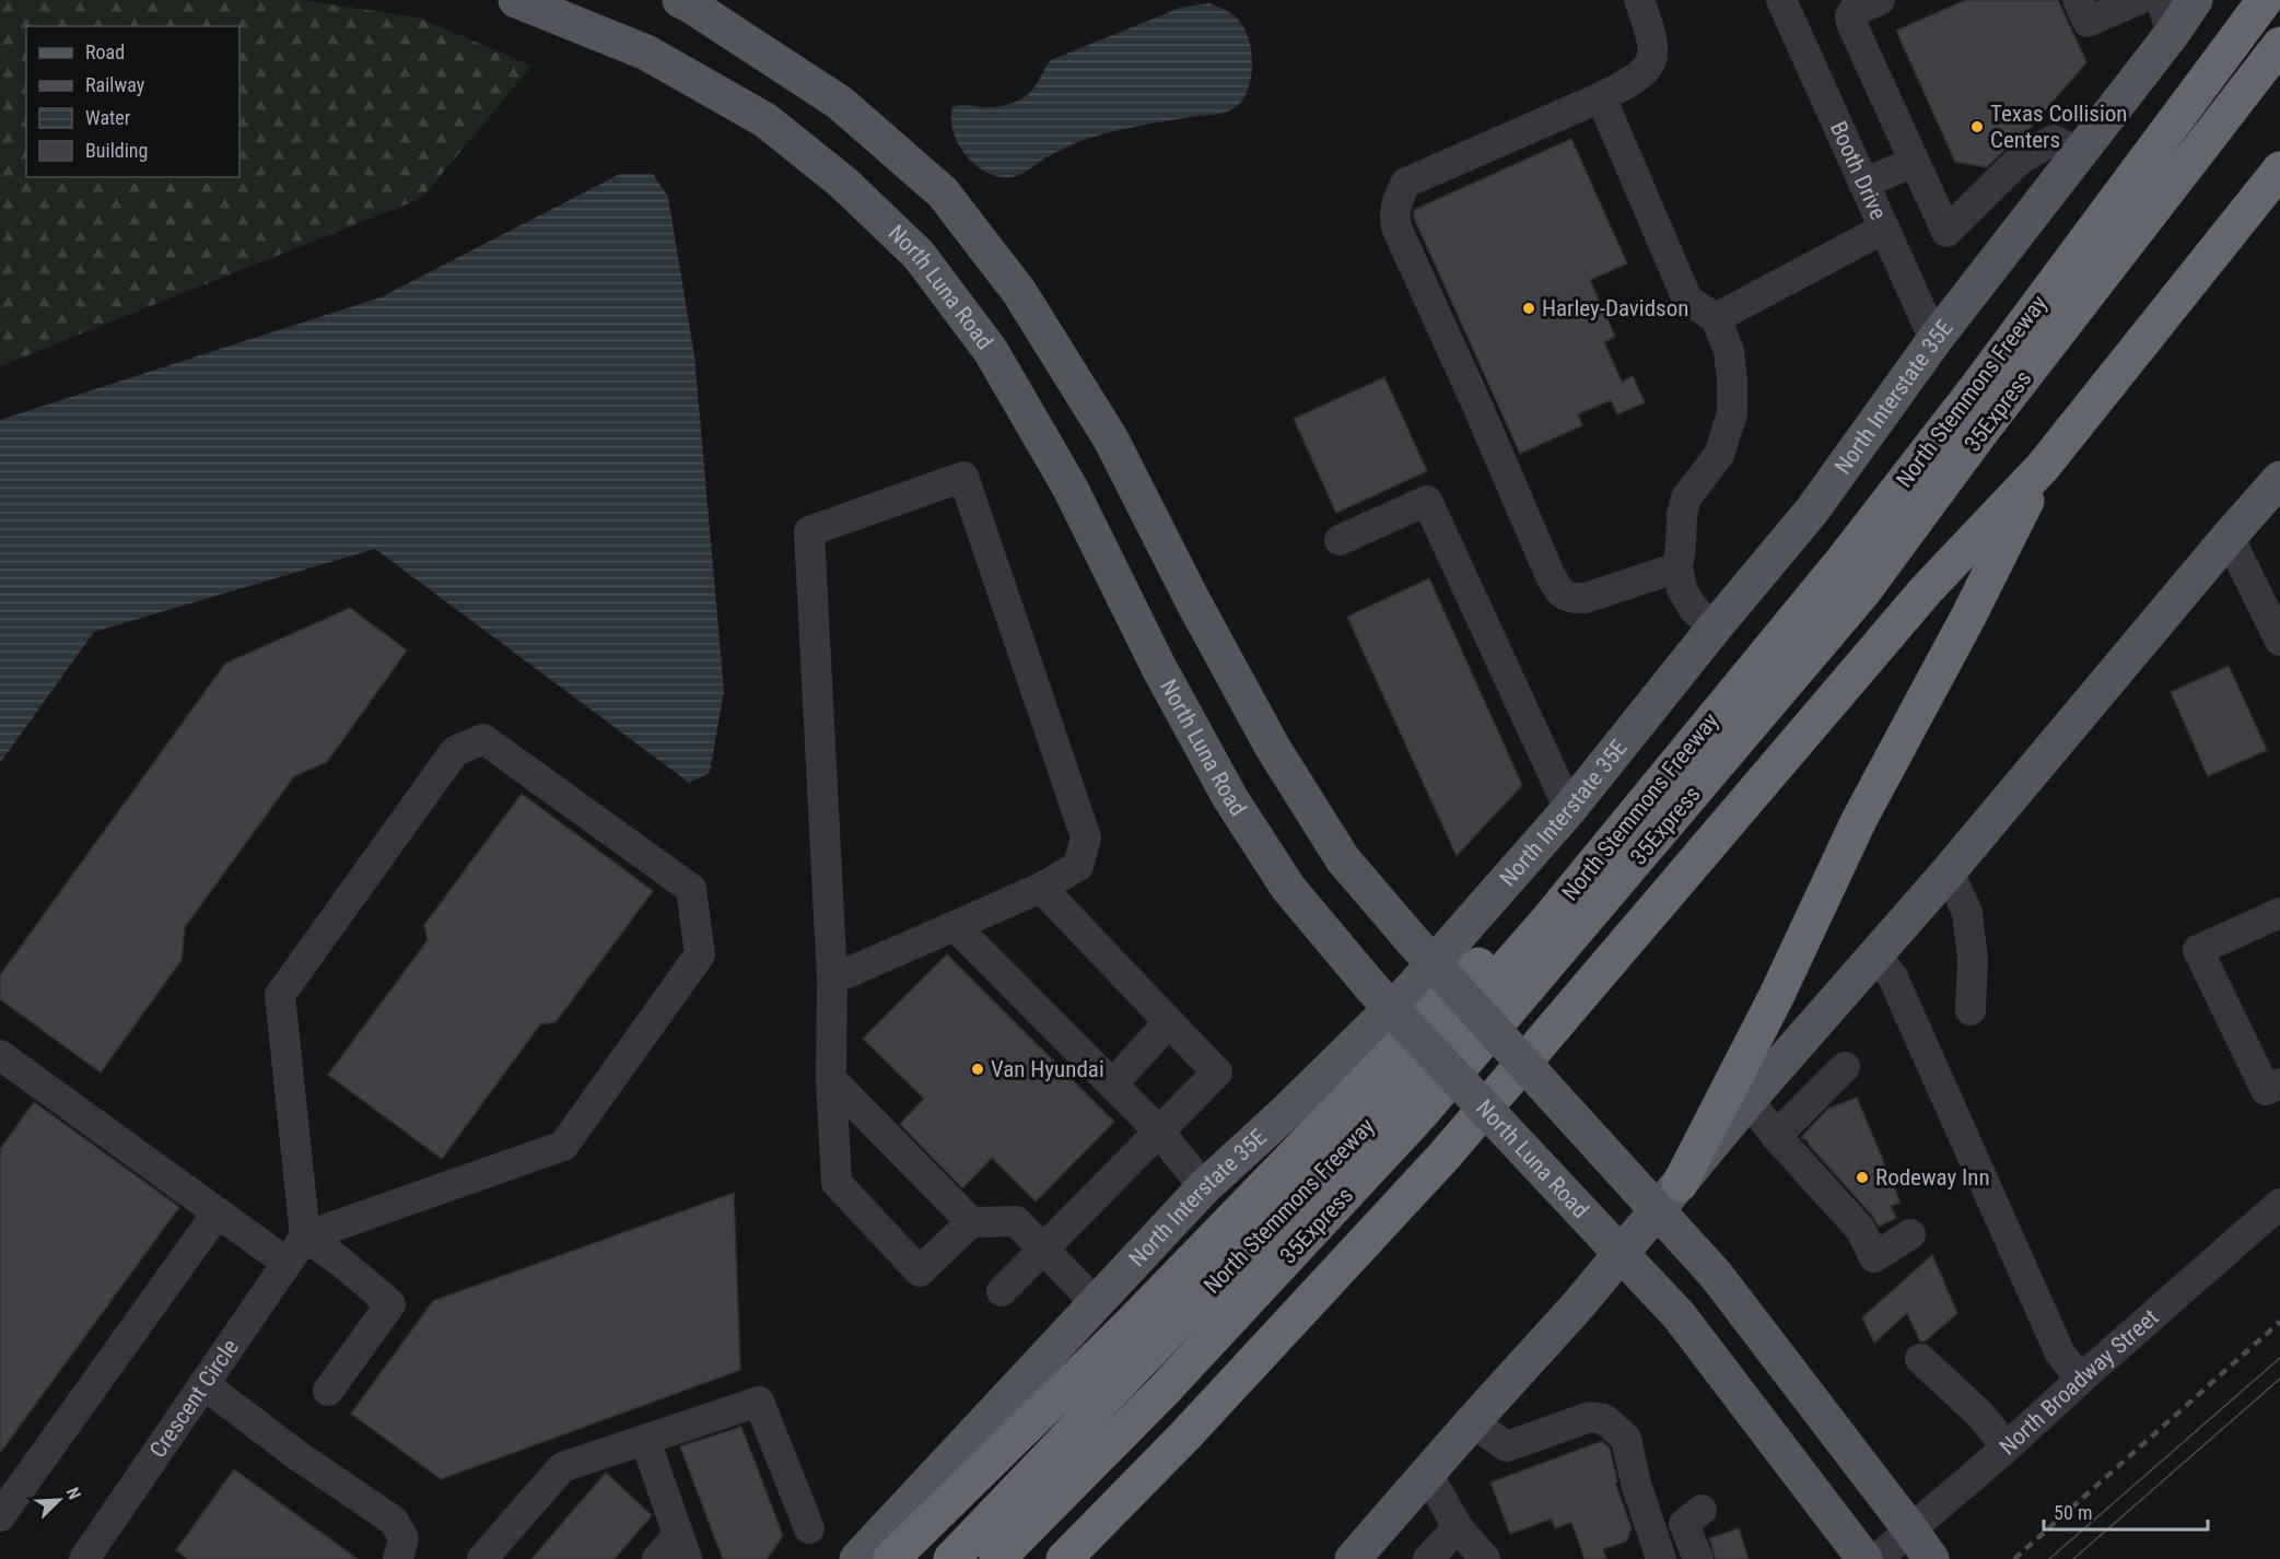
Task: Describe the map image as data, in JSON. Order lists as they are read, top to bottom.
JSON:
{
  "streets": {
    "highway": ["North Stemmons Freeway", "35Express"],
    "main road": ["North Luna Road", "North Interstate 35E"],
    "street": ["Booth Drive", "North Broadway Street", "Crescent Circle"]
  },
  "crossings": [
    ["Booth Drive", "North Interstate 35E"]
  ],
  "places": [
    "Texas Collision Centers",
    "Harley-Davidson",
    "Van Hyundai",
    "Rodeway Inn"
  ],
  "legend": [
    "Road",
    "Railway",
    "Water",
    "Building"
  ],
  "scale_bar": "50 m",
  "north": "top right"
}
